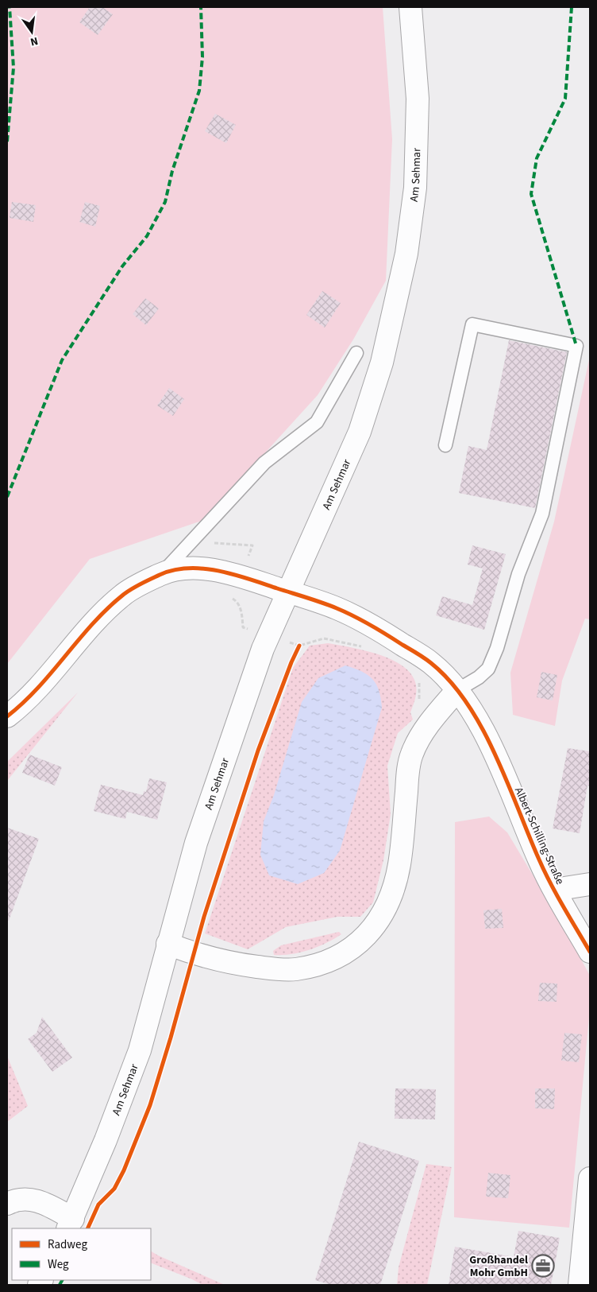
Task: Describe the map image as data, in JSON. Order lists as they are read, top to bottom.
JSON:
{
  "streets": {
    "street": ["Am Sehmar", "Albert-Schilling-Straße"]
  },
  "crossings": [
    ["Am Sehmar", "Albert-Schilling-Straße"]
  ],
  "places": {
    "office": ["Großhandel Mohr GmbH"]
  },
  "legend": ["Radweg", "Weg"],
  "north": "bottom"
}
